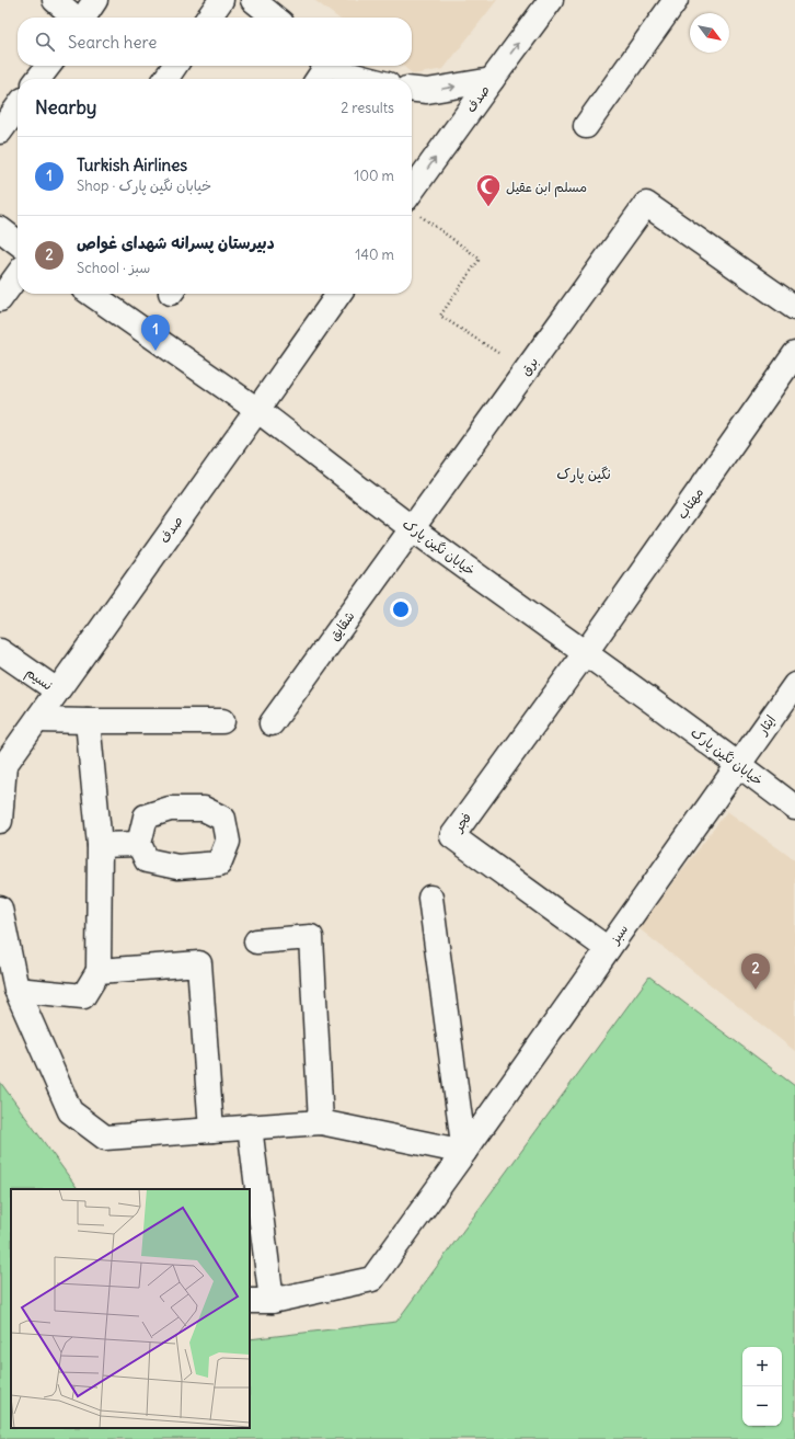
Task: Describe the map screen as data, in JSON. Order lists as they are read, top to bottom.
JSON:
{
  "streets": {
    "street": [
      "صدف",
      "برق",
      "مهتاب",
      "خیابان نگین پارک",
      "شقایق",
      "نسیم",
      "ایثار",
      "فجر",
      "سبز"
    ]
  },
  "crossings": [
    ["صدف", "خیابان نگین پارک"],
    ["صدف", "نسیم"],
    ["برق", "خیابان نگین پارک"],
    ["برق", "شقایق"],
    ["مهتاب", "خیابان نگین پارک"],
    ["مهتاب", "فجر"],
    ["خیابان نگین پارک", "شقایق"],
    ["خیابان نگین پارک", "ایثار"],
    ["خیابان نگین پارک", "فجر"],
    ["خیابان نگین پارک", "سبز"],
    ["ایثار", "سبز"],
    ["فجر", "سبز"]
  ],
  "districts": ["نگین پارک"],
  "places": {
    "mosque": ["مسلم ابن عقیل"]
  },
  "north": "bottom right",
  "page": {
    "search": "Search here",
    "heading": ["Nearby", "2 results"],
    "list": [
      {
        "mark": "1",
        "name": "Turkish Airlines",
        "note": "Shop · خیابان نگین پارک",
        "value": "100 m"
      },
      {
        "mark": "2",
        "name": "دبیرستان پسرانه شهدای غواص",
        "note": "School · سبز",
        "value": "140 m"
      }
    ],
    "pins": ["1", "2"],
    "map_buttons": ["+", "−"]
  }
}
